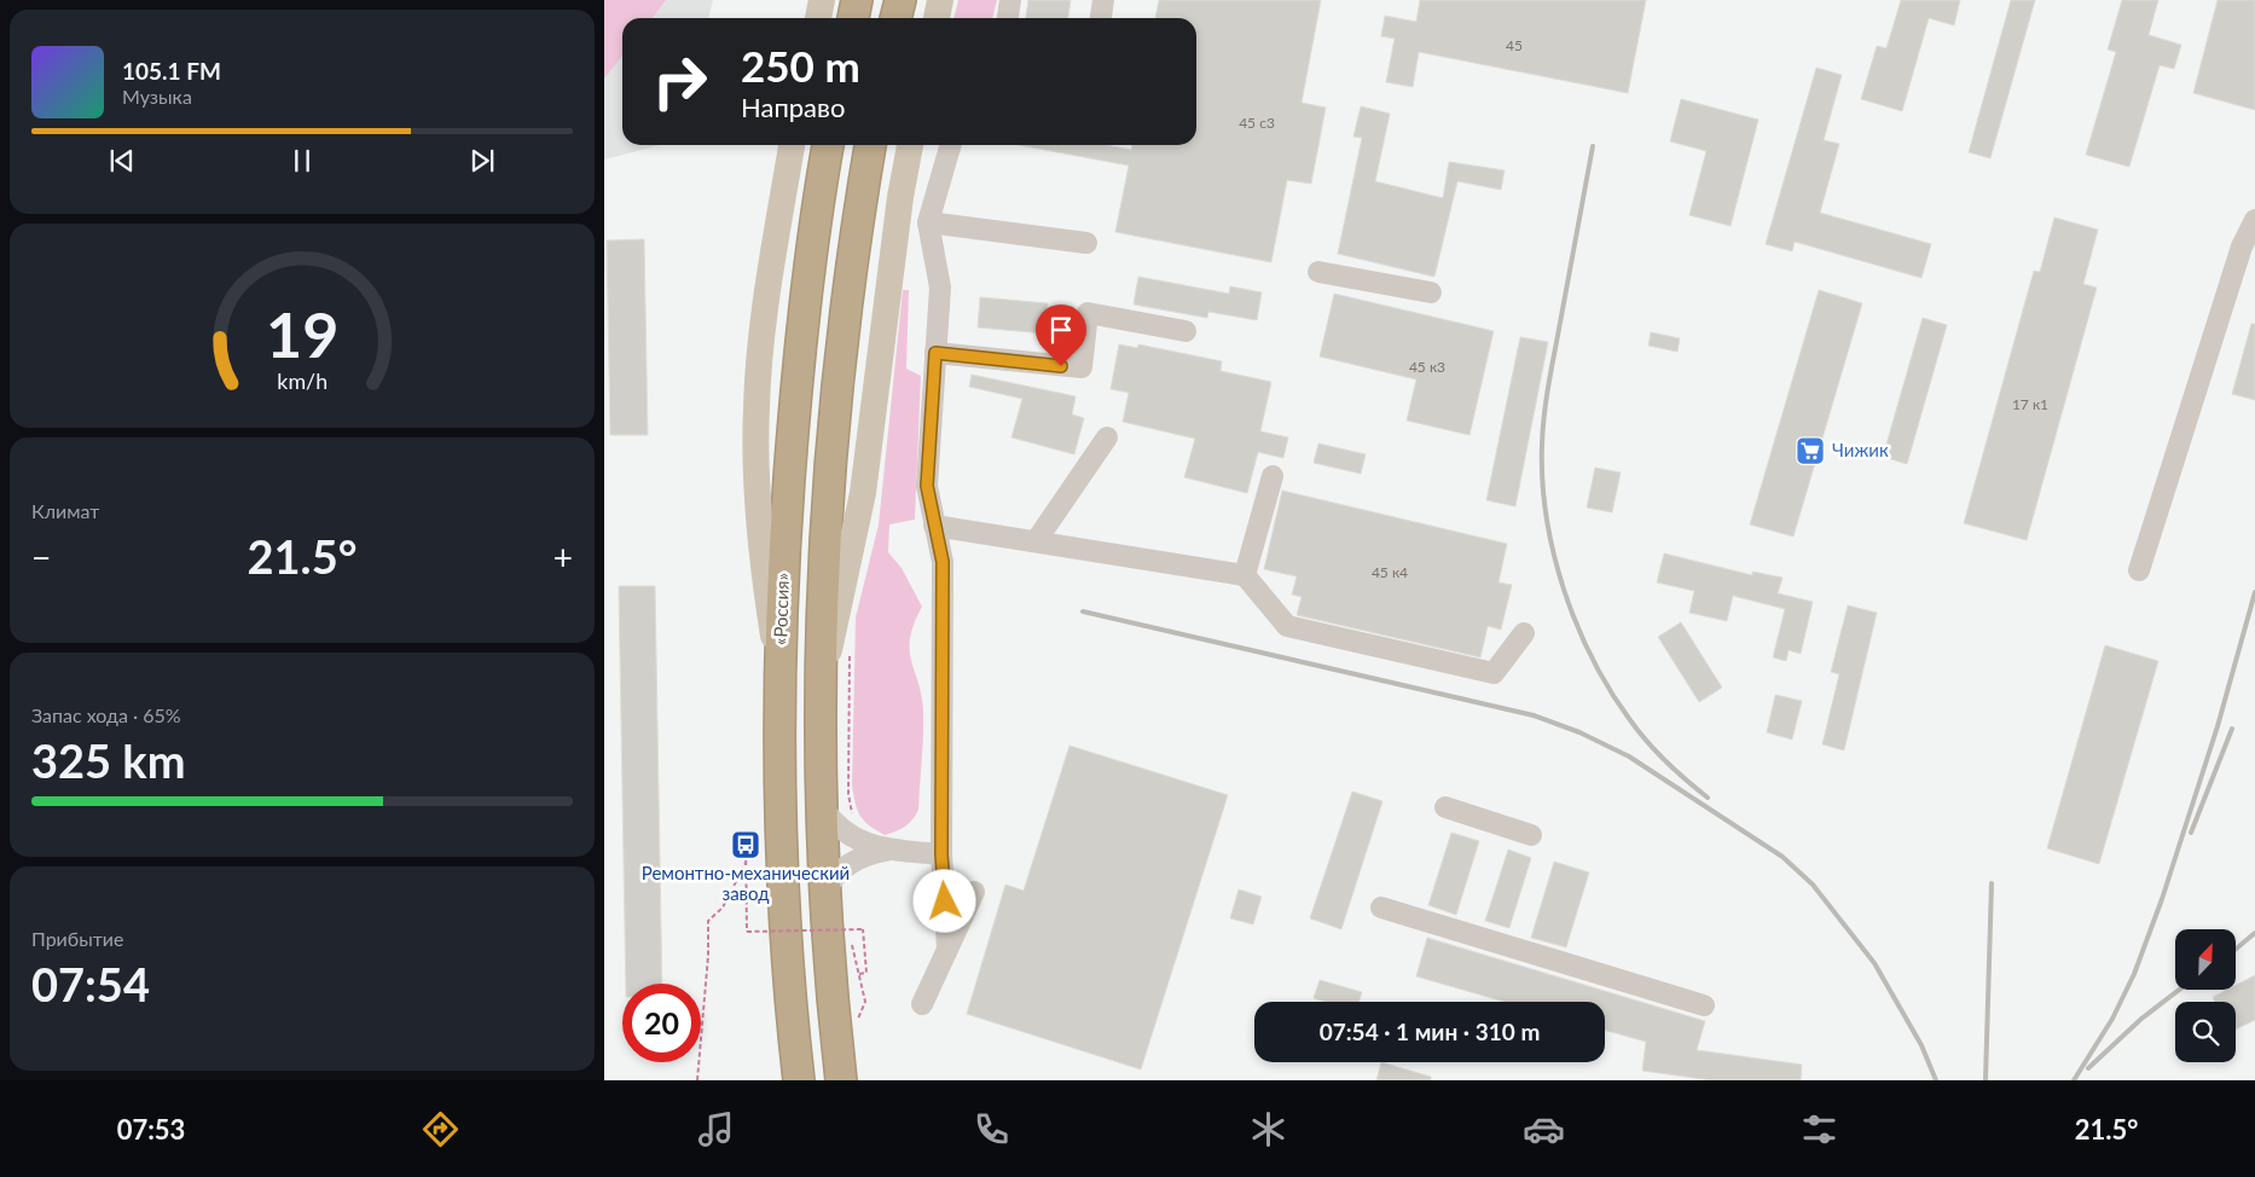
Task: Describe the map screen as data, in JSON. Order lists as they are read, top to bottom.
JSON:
{
  "streets": {
    "highway": ["«Россия»"]
  },
  "places": {
    "supermarket": ["Чижик"],
    "bus stop": ["Ремонтно-механический завод"]
  },
  "house_numbers": [
    "45",
    "45 с3",
    "45 к3",
    "17 к1",
    "45 к4"
  ],
  "north": "top right",
  "page": {
    "turn": ["250 m", "Направо"],
    "song": ["105.1 FM", "Музыка"],
    "tile": [
      "Климат",
      ["Запас хода · 65%", "325 km"],
      ["Прибытие", "07:54"]
    ],
    "heat": ["−", "21.5°", "+"],
    "limit": "20",
    "trip": "07:54 · 1 мин · 310 m",
    "tabs": ["07:53", "21.5°"],
    "gauge": ["19", "km/h"]
  }
}
